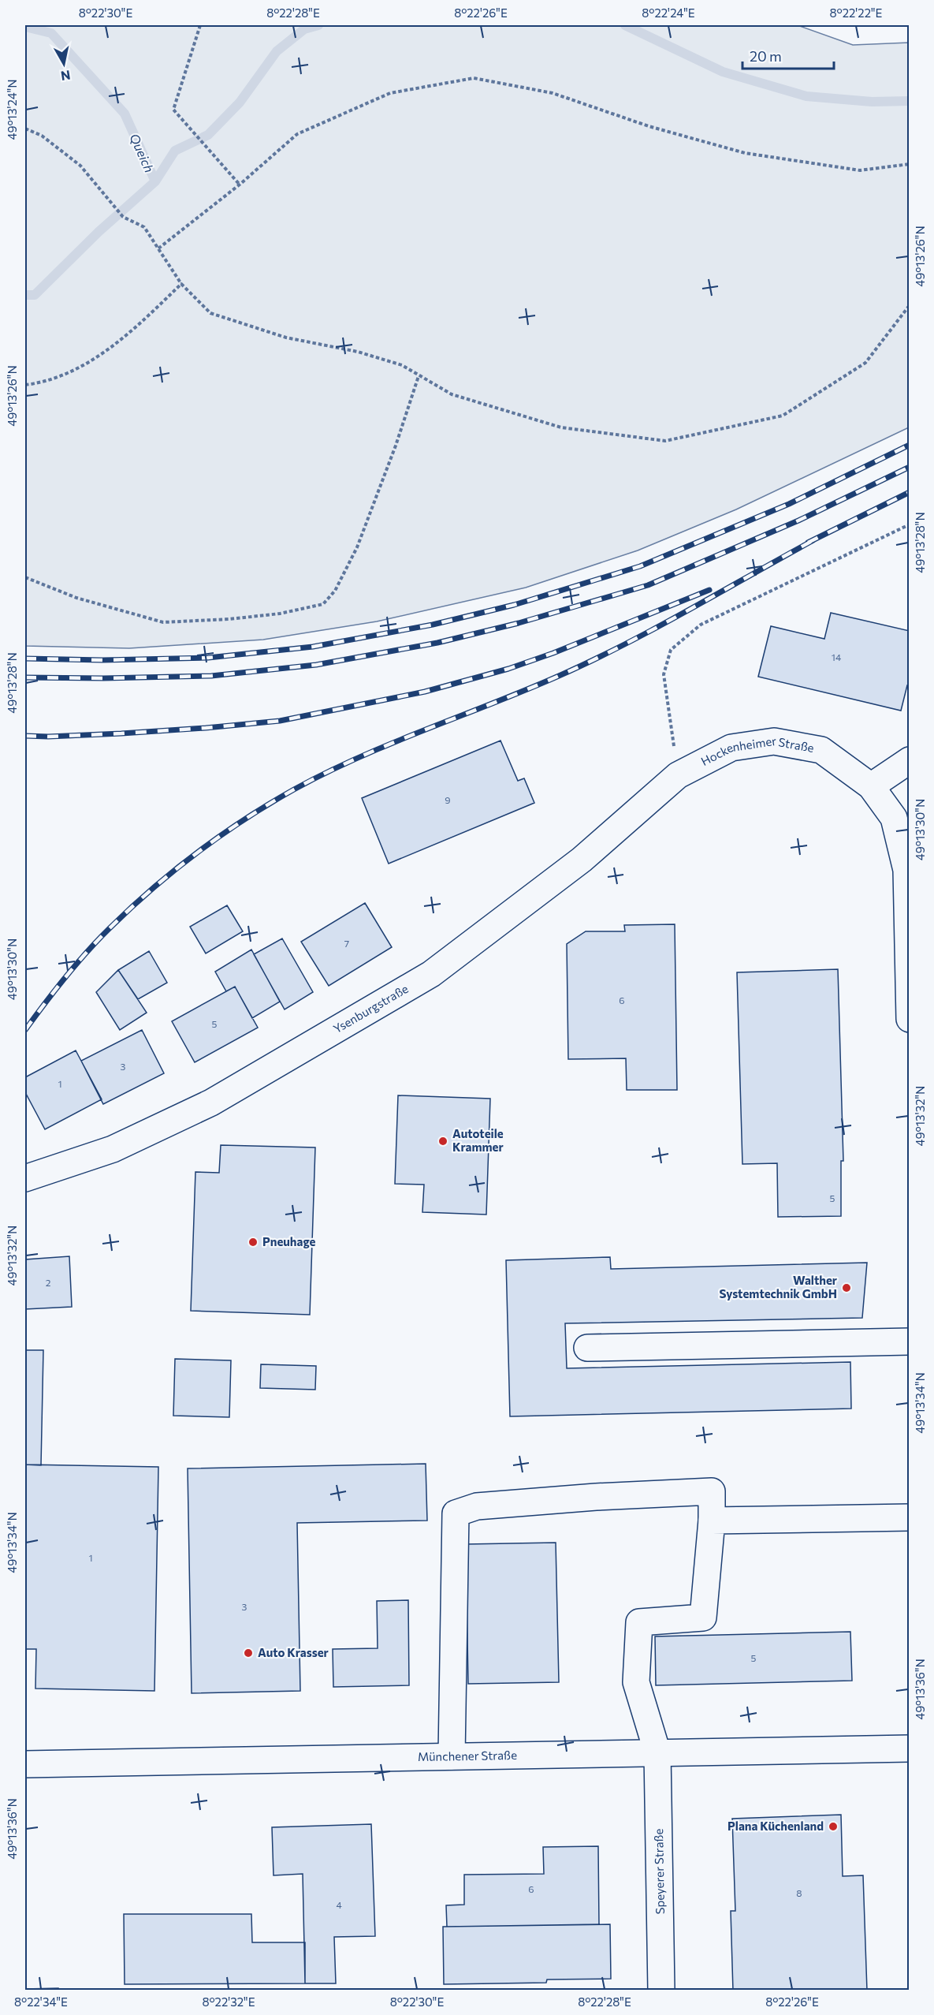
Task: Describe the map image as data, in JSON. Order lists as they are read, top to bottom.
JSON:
{
  "streets": {
    "street": [
      "Hockenheimer Straße",
      "Ysenburgstraße",
      "Münchener Straße",
      "Speyerer Straße"
    ]
  },
  "crossings": [
    ["Hockenheimer Straße", "Ysenburgstraße"],
    ["Münchener Straße", "Speyerer Straße"]
  ],
  "water": ["Queich"],
  "places": [
    "Autoteile Krammer",
    "Pneuhage",
    "Walther Systemtechnik GmbH",
    "Auto Krasser",
    "Plana Küchenland"
  ],
  "house_numbers": [
    "14",
    "9",
    "7",
    "6",
    "5",
    "3",
    "1",
    "5",
    "2",
    "1",
    "3",
    "5",
    "6",
    "8",
    "4"
  ],
  "scale_bar": "20 m",
  "north": "bottom",
  "coordinates": [
    "8°22'30\"E",
    "8°22'28\"E",
    "8°22'26\"E",
    "8°22'24\"E",
    "8°22'22\"E",
    "49°13'24\"N",
    "49°13'26\"N",
    "49°13'28\"N",
    "49°13'30\"N",
    "49°13'32\"N",
    "49°13'34\"N",
    "49°13'36\"N",
    "8°22'34\"E",
    "8°22'32\"E"
  ]
}
